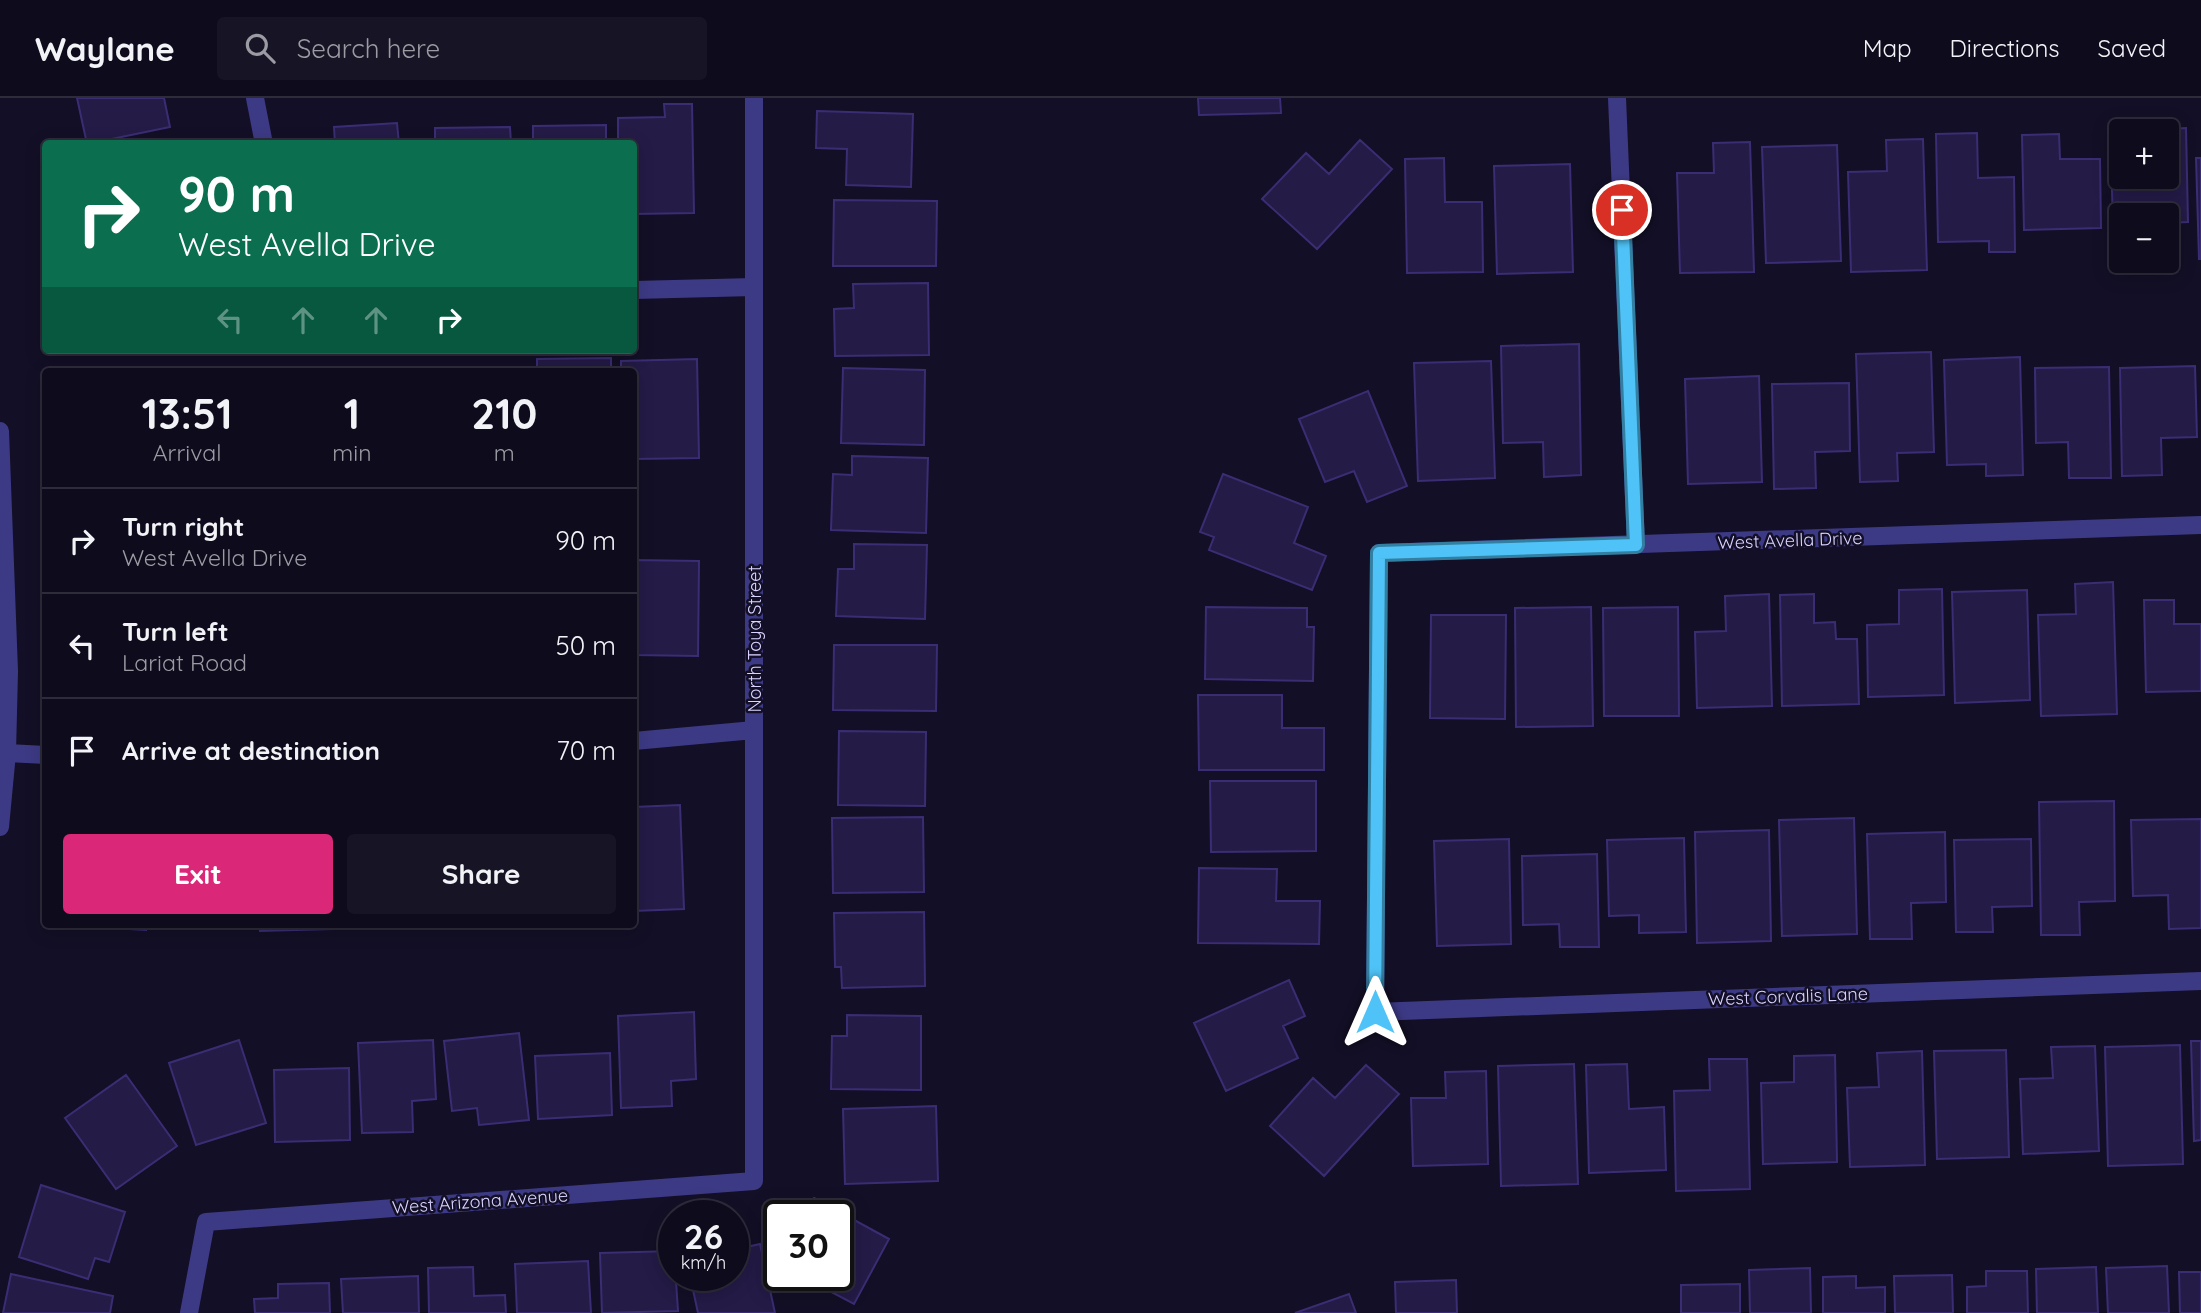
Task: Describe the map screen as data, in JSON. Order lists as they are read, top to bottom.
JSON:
{
  "streets": {
    "street": [
      "West Avella Drive",
      "North Toya Street",
      "West Corvalis Lane",
      "West Arizona Avenue"
    ]
  },
  "crossings": [
    ["West Avella Drive", "West Corvalis Lane"],
    ["North Toya Street", "West Arizona Avenue"]
  ],
  "page": {
    "header": "Waylane",
    "search": "Search here",
    "nav": ["Map", "Directions", "Saved"],
    "map_buttons": ["+", "−"],
    "turn": ["90 m", "West Avella Drive"],
    "eta": [
      "13:51",
      "Arrival",
      "1",
      "min",
      "210",
      "m"
    ],
    "list": [
      {
        "name": "Turn right",
        "note": "West Avella Drive",
        "value": "90 m"
      },
      {
        "name": "Turn left",
        "note": "Lariat Road",
        "value": "50 m"
      },
      {
        "name": "Arrive at destination",
        "value": "70 m"
      }
    ],
    "buttons": ["Exit", "Share"],
    "speed": "26 km/h",
    "limit": "30"
  }
}
